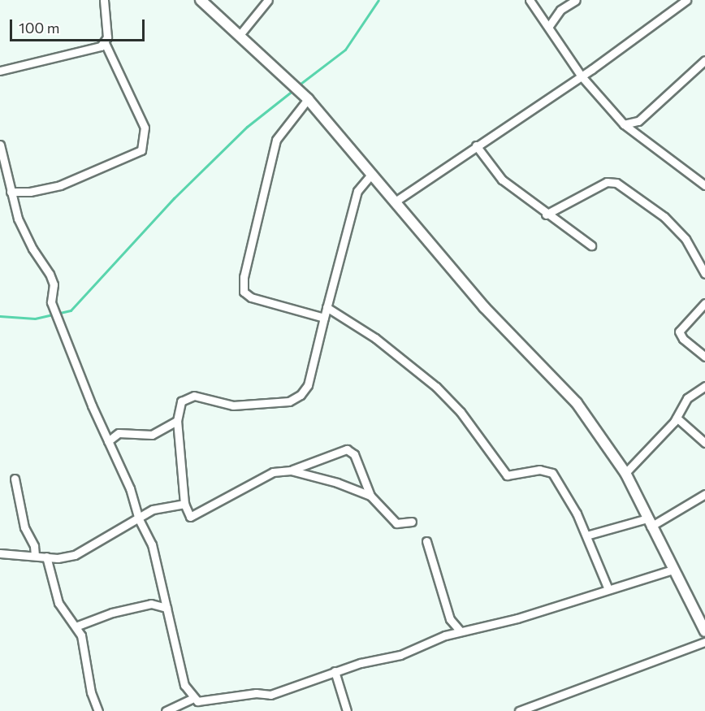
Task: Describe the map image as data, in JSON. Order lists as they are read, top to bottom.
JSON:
{
  "scale_bar": "100 m"
}
